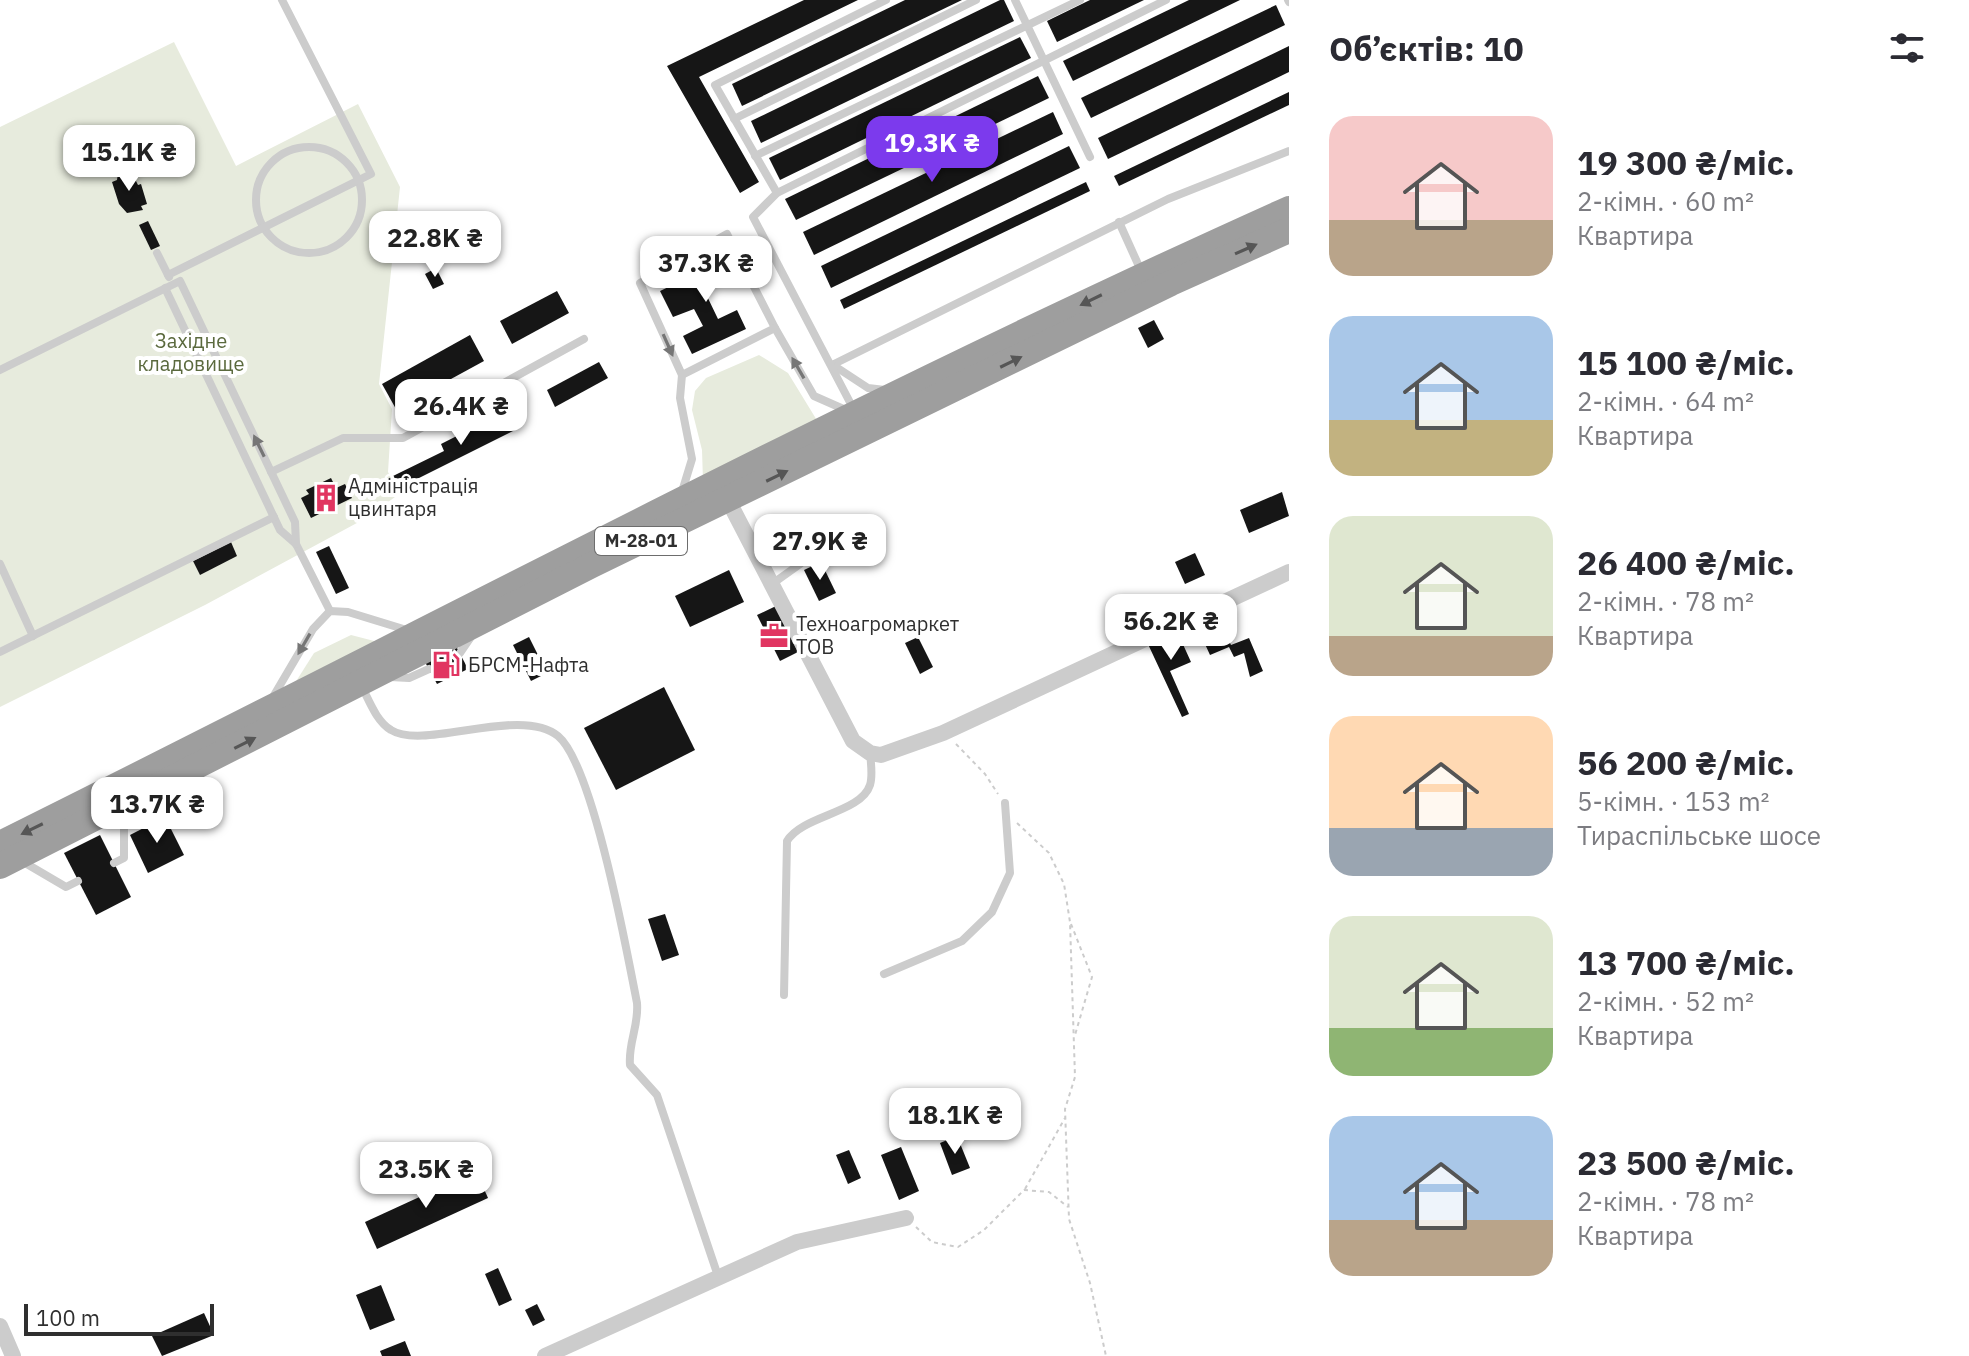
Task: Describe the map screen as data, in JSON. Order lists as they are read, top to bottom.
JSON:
{
  "streets": {
    "highway": ["М-28-01"]
  },
  "parks": ["Західне кладовище"],
  "places": {
    "building": ["Адміністрація цвинтаря"],
    "office": ["Техноагромаркет ТОВ"],
    "fuel station": ["БРСМ-Нафта"]
  },
  "scale_bar": "100 m",
  "page": {
    "heading": "Об’єктів: 10",
    "list": [
      {
        "name": "19 300 ₴/міс.",
        "note": "2-кімн. · 60 m² · Квартира"
      },
      {
        "name": "15 100 ₴/міс.",
        "note": "2-кімн. · 64 m² · Квартира"
      },
      {
        "name": "26 400 ₴/міс.",
        "note": "2-кімн. · 78 m² · Квартира"
      },
      {
        "name": "56 200 ₴/міс.",
        "note": "5-кімн. · 153 m² · Тираспільське шосе"
      },
      {
        "name": "13 700 ₴/міс.",
        "note": "2-кімн. · 52 m² · Квартира"
      },
      {
        "name": "23 500 ₴/міс.",
        "note": "2-кімн. · 78 m² · Квартира"
      }
    ],
    "price": [
      "19.3K ₴",
      "15.1K ₴",
      "22.8K ₴",
      "37.3K ₴",
      "26.4K ₴",
      "27.9K ₴",
      "56.2K ₴",
      "13.7K ₴",
      "18.1K ₴",
      "23.5K ₴"
    ],
    "scale": "100 m"
  }
}
